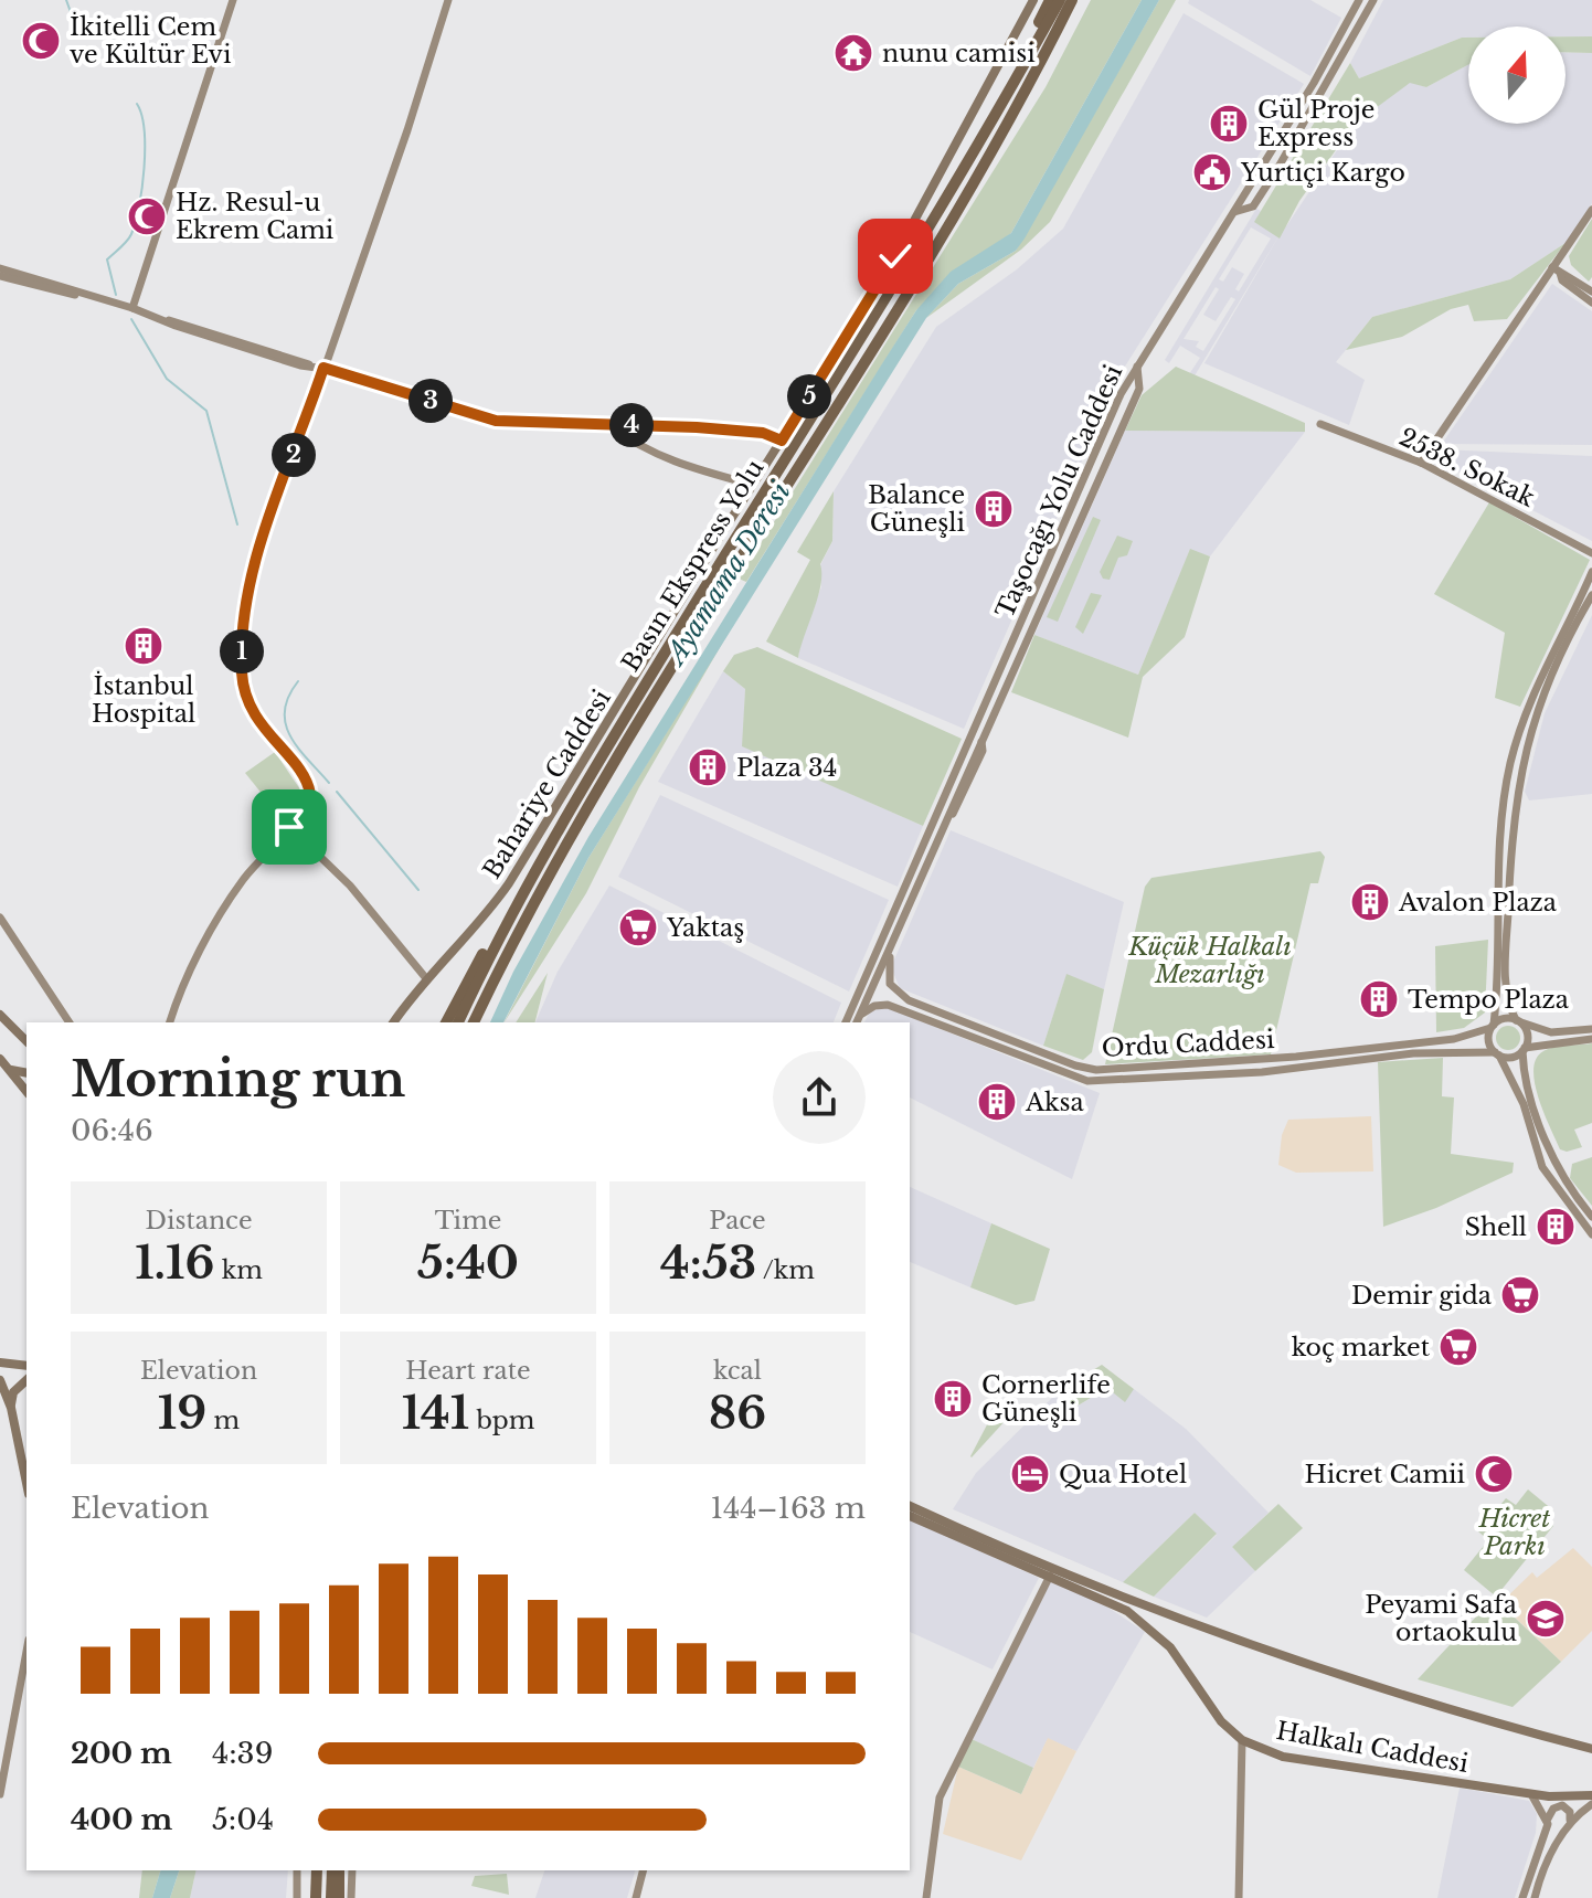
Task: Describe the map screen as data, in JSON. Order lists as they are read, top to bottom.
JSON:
{
  "streets": {
    "highway": ["Basın Ekspress Yolu"],
    "main road": [
      "2538. Sokak",
      "Taşocağı Yolu Caddesi",
      "Bahariye Caddesi",
      "Ordu Caddesi",
      "Halkalı Caddesi"
    ]
  },
  "crossings": [
    ["Taşocağı Yolu Caddesi", "Ordu Caddesi"]
  ],
  "water": ["Ayamama Deresi"],
  "parks": ["Küçük Halkalı Mezarlığı", "Hicret Parkı"],
  "places": {
    "mosque": ["İkitelli Cem ve Kültür Evi", "Hz. Resul-u Ekrem Cami", "Hicret Camii"],
    "temple": ["nunu camisi"],
    "building": [
      "Gül Proje Express",
      "Balance Güneşli",
      "İstanbul Hospital",
      "Plaza 34",
      "Avalon Plaza",
      "Tempo Plaza",
      "Aksa",
      "Shell",
      "Cornerlife Güneşli"
    ],
    "public building": ["Yurtiçi Kargo"],
    "supermarket": ["Yaktaş", "Demir gida", "koç market"],
    "hotel": ["Qua Hotel"],
    "school or university": ["Peyami Safa ortaokulu"]
  },
  "north": "top",
  "page": {
    "pins": [
      "5",
      "3",
      "4",
      "2",
      "1"
    ],
    "heading": ["Morning run", "06:46"],
    "stats": [
      ["Distance", "1.16 km"],
      ["Time", "5:40"],
      ["Pace", "4:53 /km"],
      ["Elevation", "19 m"],
      ["Heart rate", "141 bpm"],
      ["kcal", "86"]
    ],
    "chart": ["Elevation", "144–163 m"],
    "list": [
      {
        "name": "200 m",
        "note": "4:39"
      },
      {
        "name": "400 m",
        "note": "5:04"
      }
    ]
  }
}
